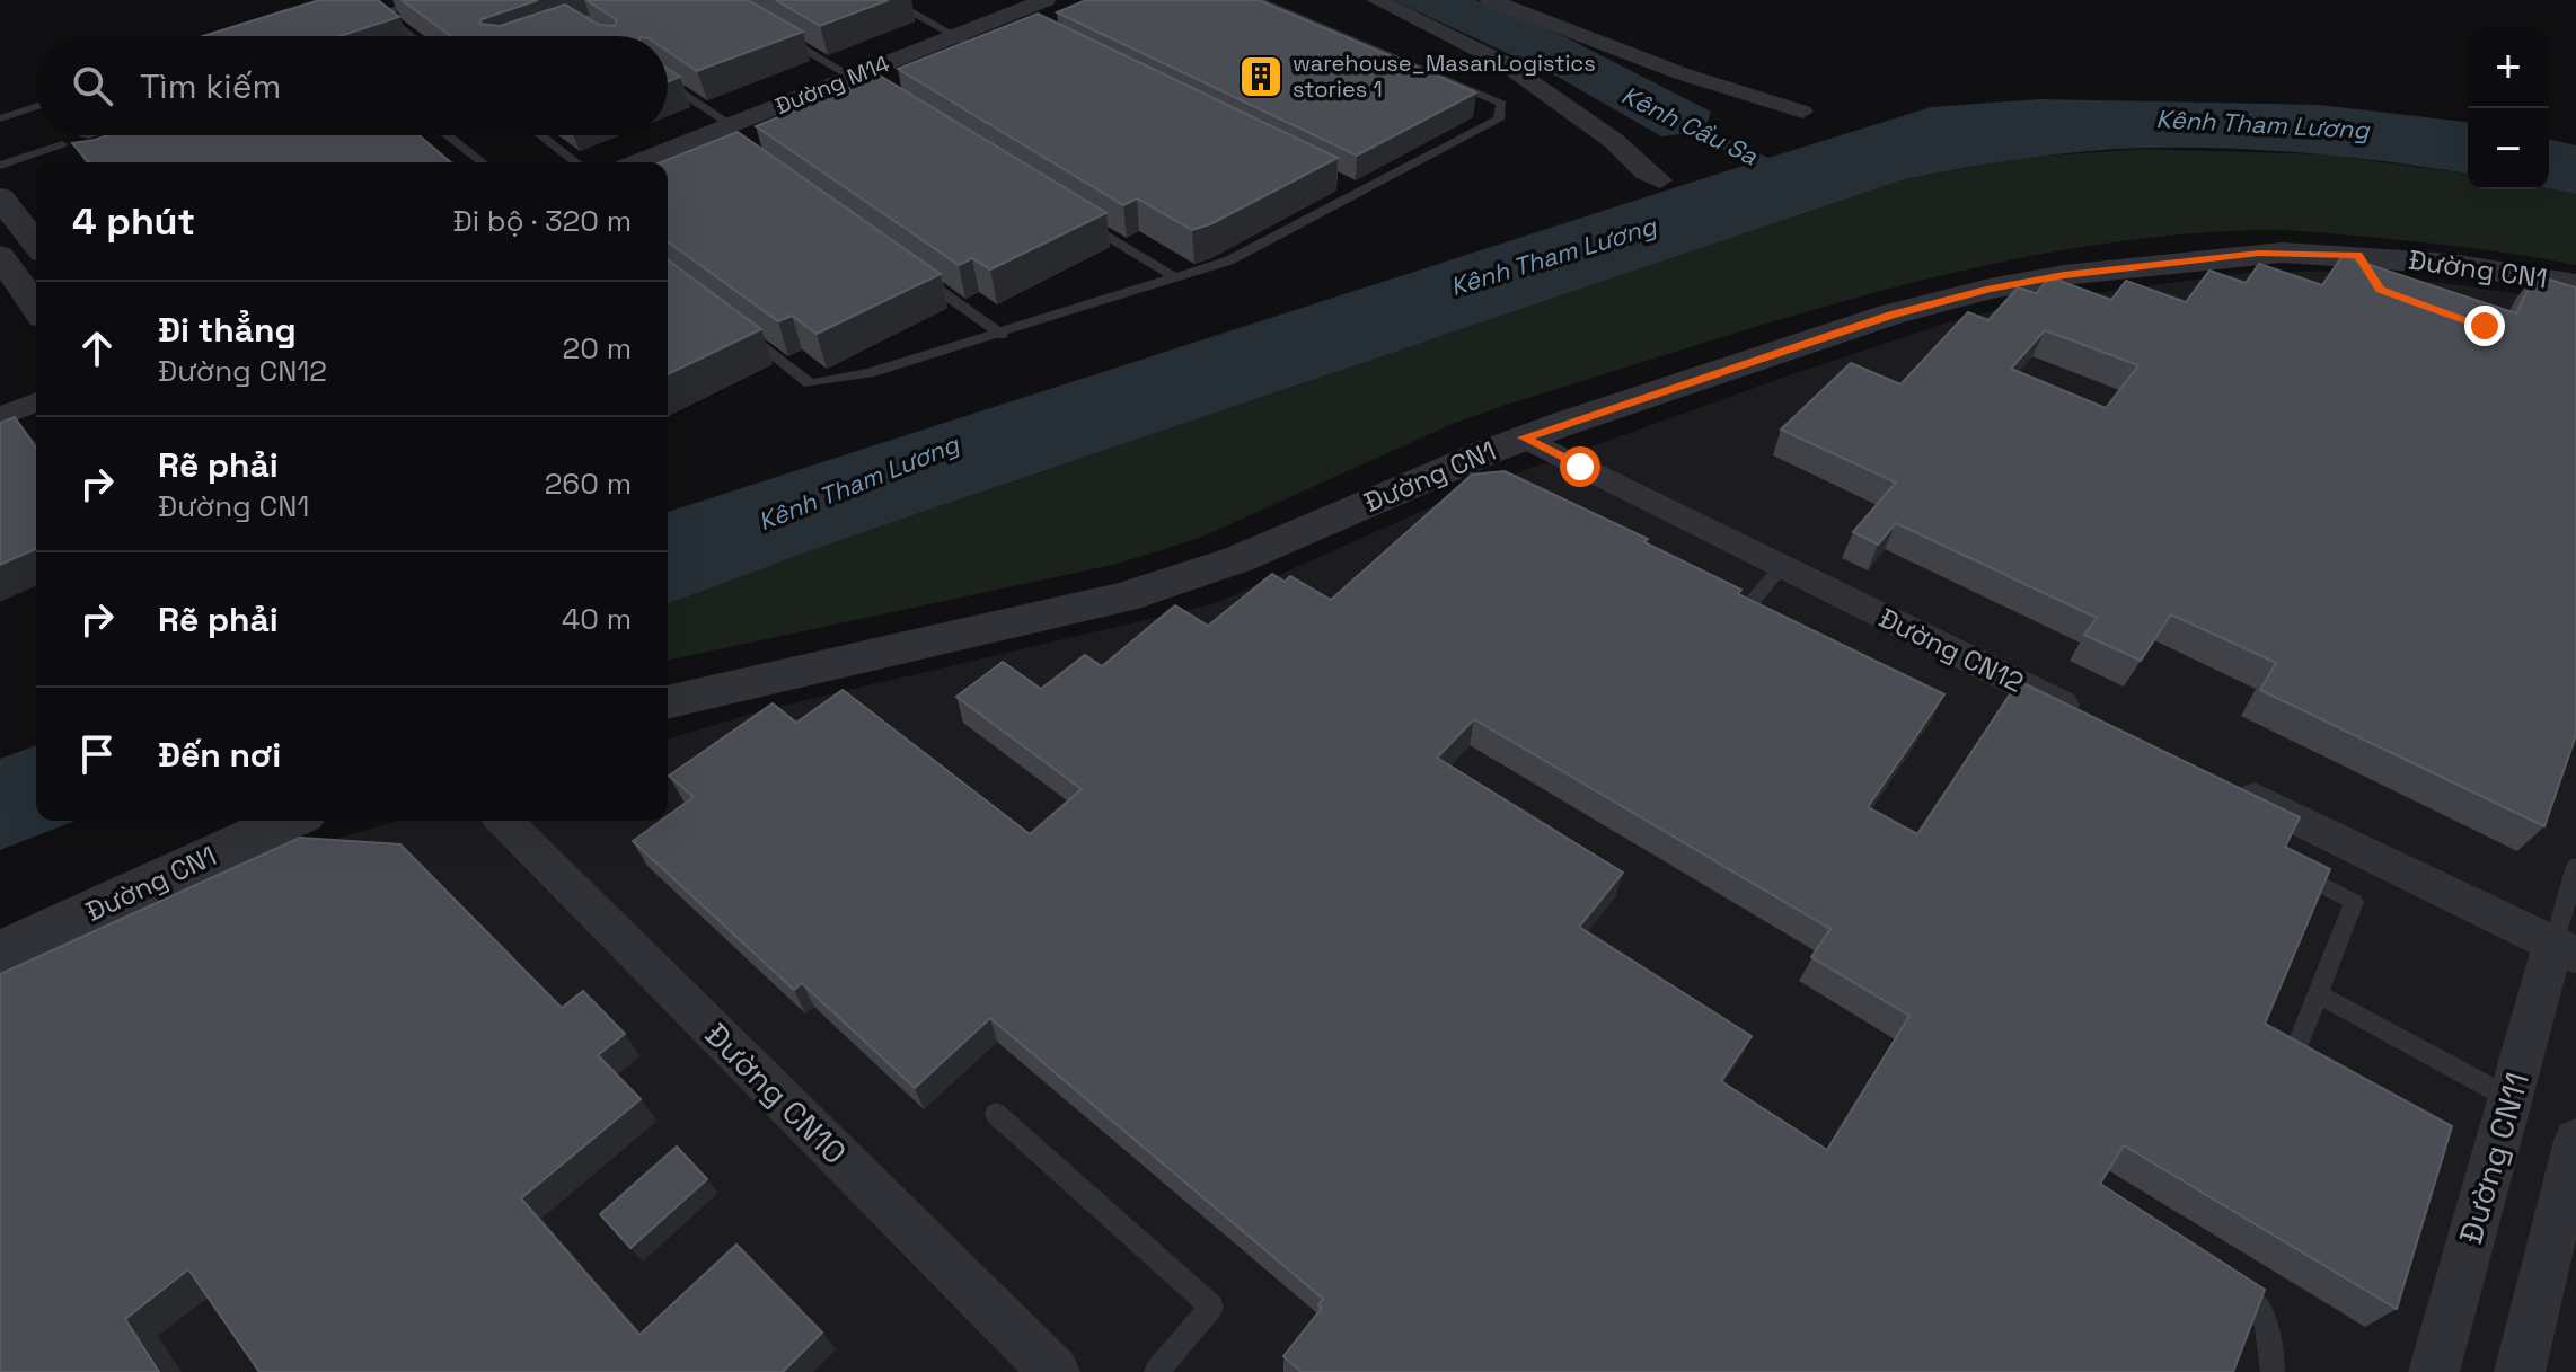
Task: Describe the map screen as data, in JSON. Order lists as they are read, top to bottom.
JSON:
{
  "streets": {
    "street": [
      "Đường M14",
      "Đường CN1",
      "Đường CN12",
      "Đường CN10",
      "Đường CN11"
    ]
  },
  "crossings": [
    ["Đường CN1", "Đường CN12"]
  ],
  "water": ["Kênh Tham Lương", "Kênh Cầu Sa"],
  "places": {
    "building": ["warehouse_MasanLogistics stories 1"]
  },
  "page": {
    "map_buttons": ["+", "−"],
    "search": "Tìm kiếm",
    "heading": ["4 phút", "Đi bộ · 320 m"],
    "list": [
      ["Đi thẳng", "Đường CN12", "20 m"],
      ["Rẽ phải", "Đường CN1", "260 m"],
      ["Rẽ phải", "40 m"],
      "Đến nơi"
    ]
  }
}
